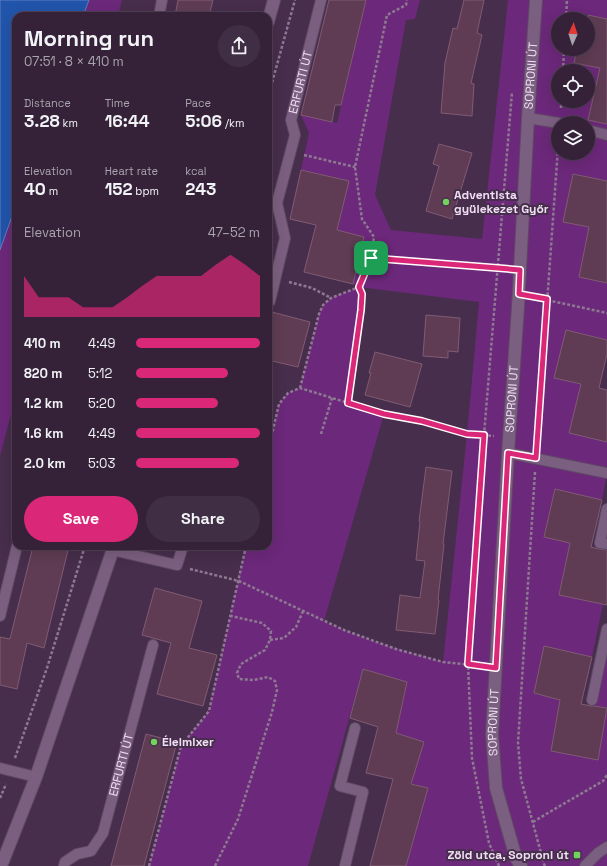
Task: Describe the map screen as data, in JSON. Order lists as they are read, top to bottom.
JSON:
{
  "streets": {
    "street": ["SOPRONI ÚT"],
    "lane": ["ERFURTI ÚT"]
  },
  "places": {
    "other": ["Adventista gyülekezet Győr", "Élelmixer"],
    "transit": ["Zöld utca, Soproni út"]
  },
  "north": "top",
  "page": {
    "heading": ["Morning run", "07:51 · 8 × 410 m"],
    "stats": [
      ["Distance", "3.28 km"],
      ["Time", "16:44"],
      ["Pace", "5:06 /km"],
      ["Elevation", "40 m"],
      ["Heart rate", "152 bpm"],
      ["kcal", "243"]
    ],
    "chart": ["Elevation", "47–52 m"],
    "list": [
      {
        "name": "410 m",
        "note": "4:49"
      },
      {
        "name": "820 m",
        "note": "5:12"
      },
      {
        "name": "1.2 km",
        "note": "5:20"
      },
      {
        "name": "1.6 km",
        "note": "4:49"
      },
      {
        "name": "2.0 km",
        "note": "5:03"
      }
    ],
    "buttons": ["Save", "Share"]
  }
}
